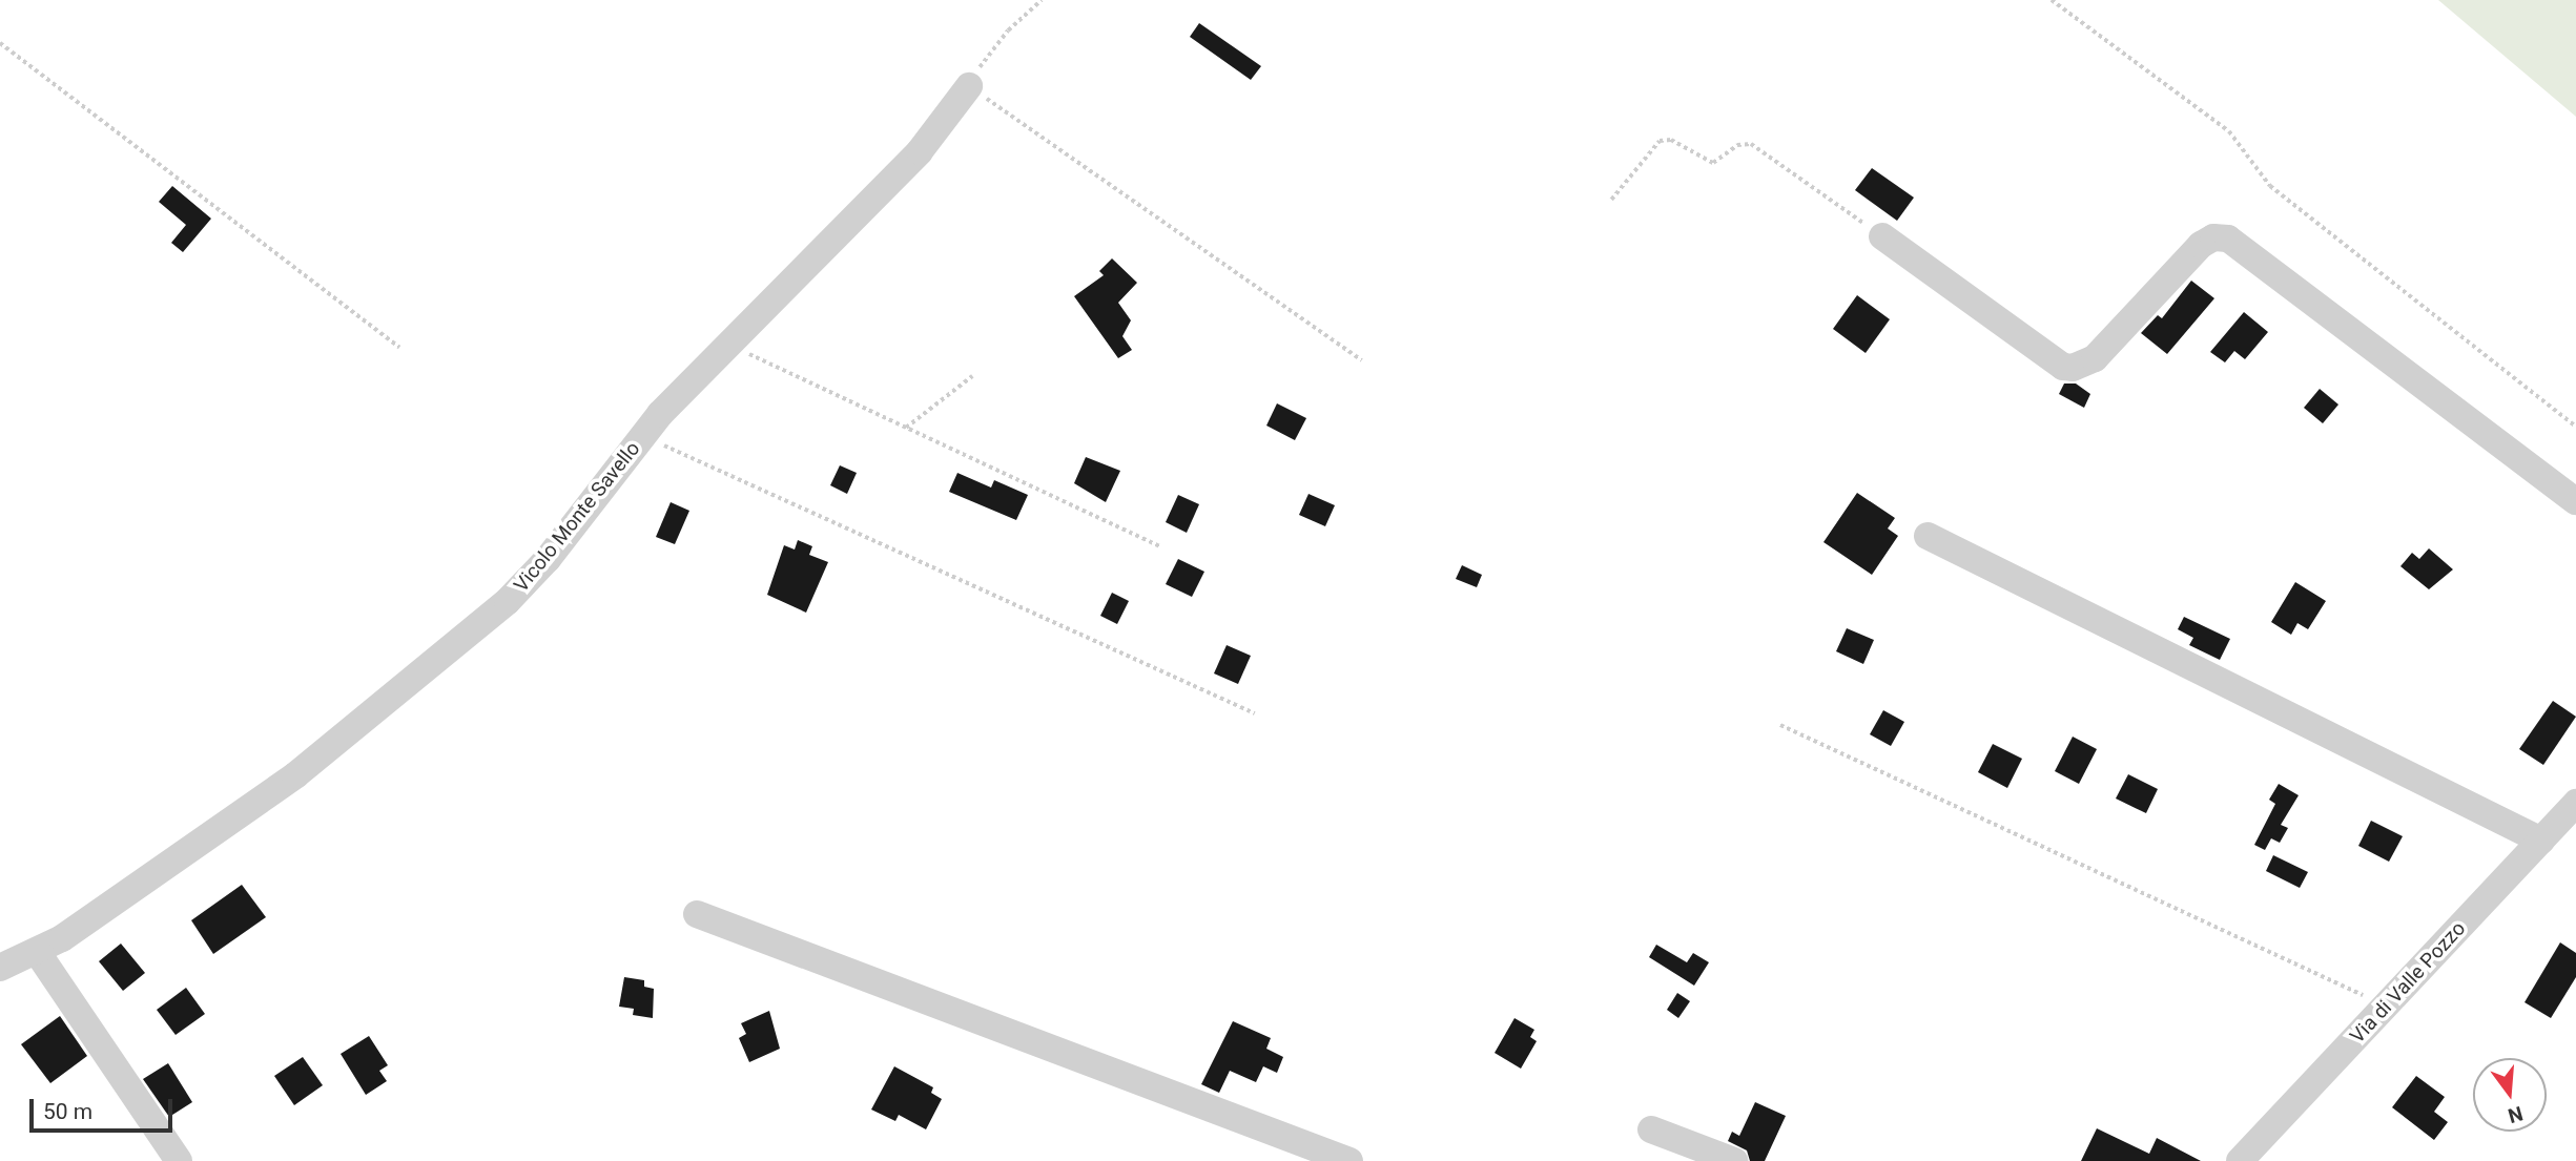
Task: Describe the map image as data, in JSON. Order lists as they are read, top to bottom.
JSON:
{
  "streets": {
    "street": ["Vicolo Monte Savello", "Via di Valle Pozzo"]
  },
  "scale_bar": "50 m",
  "north": "bottom"
}
